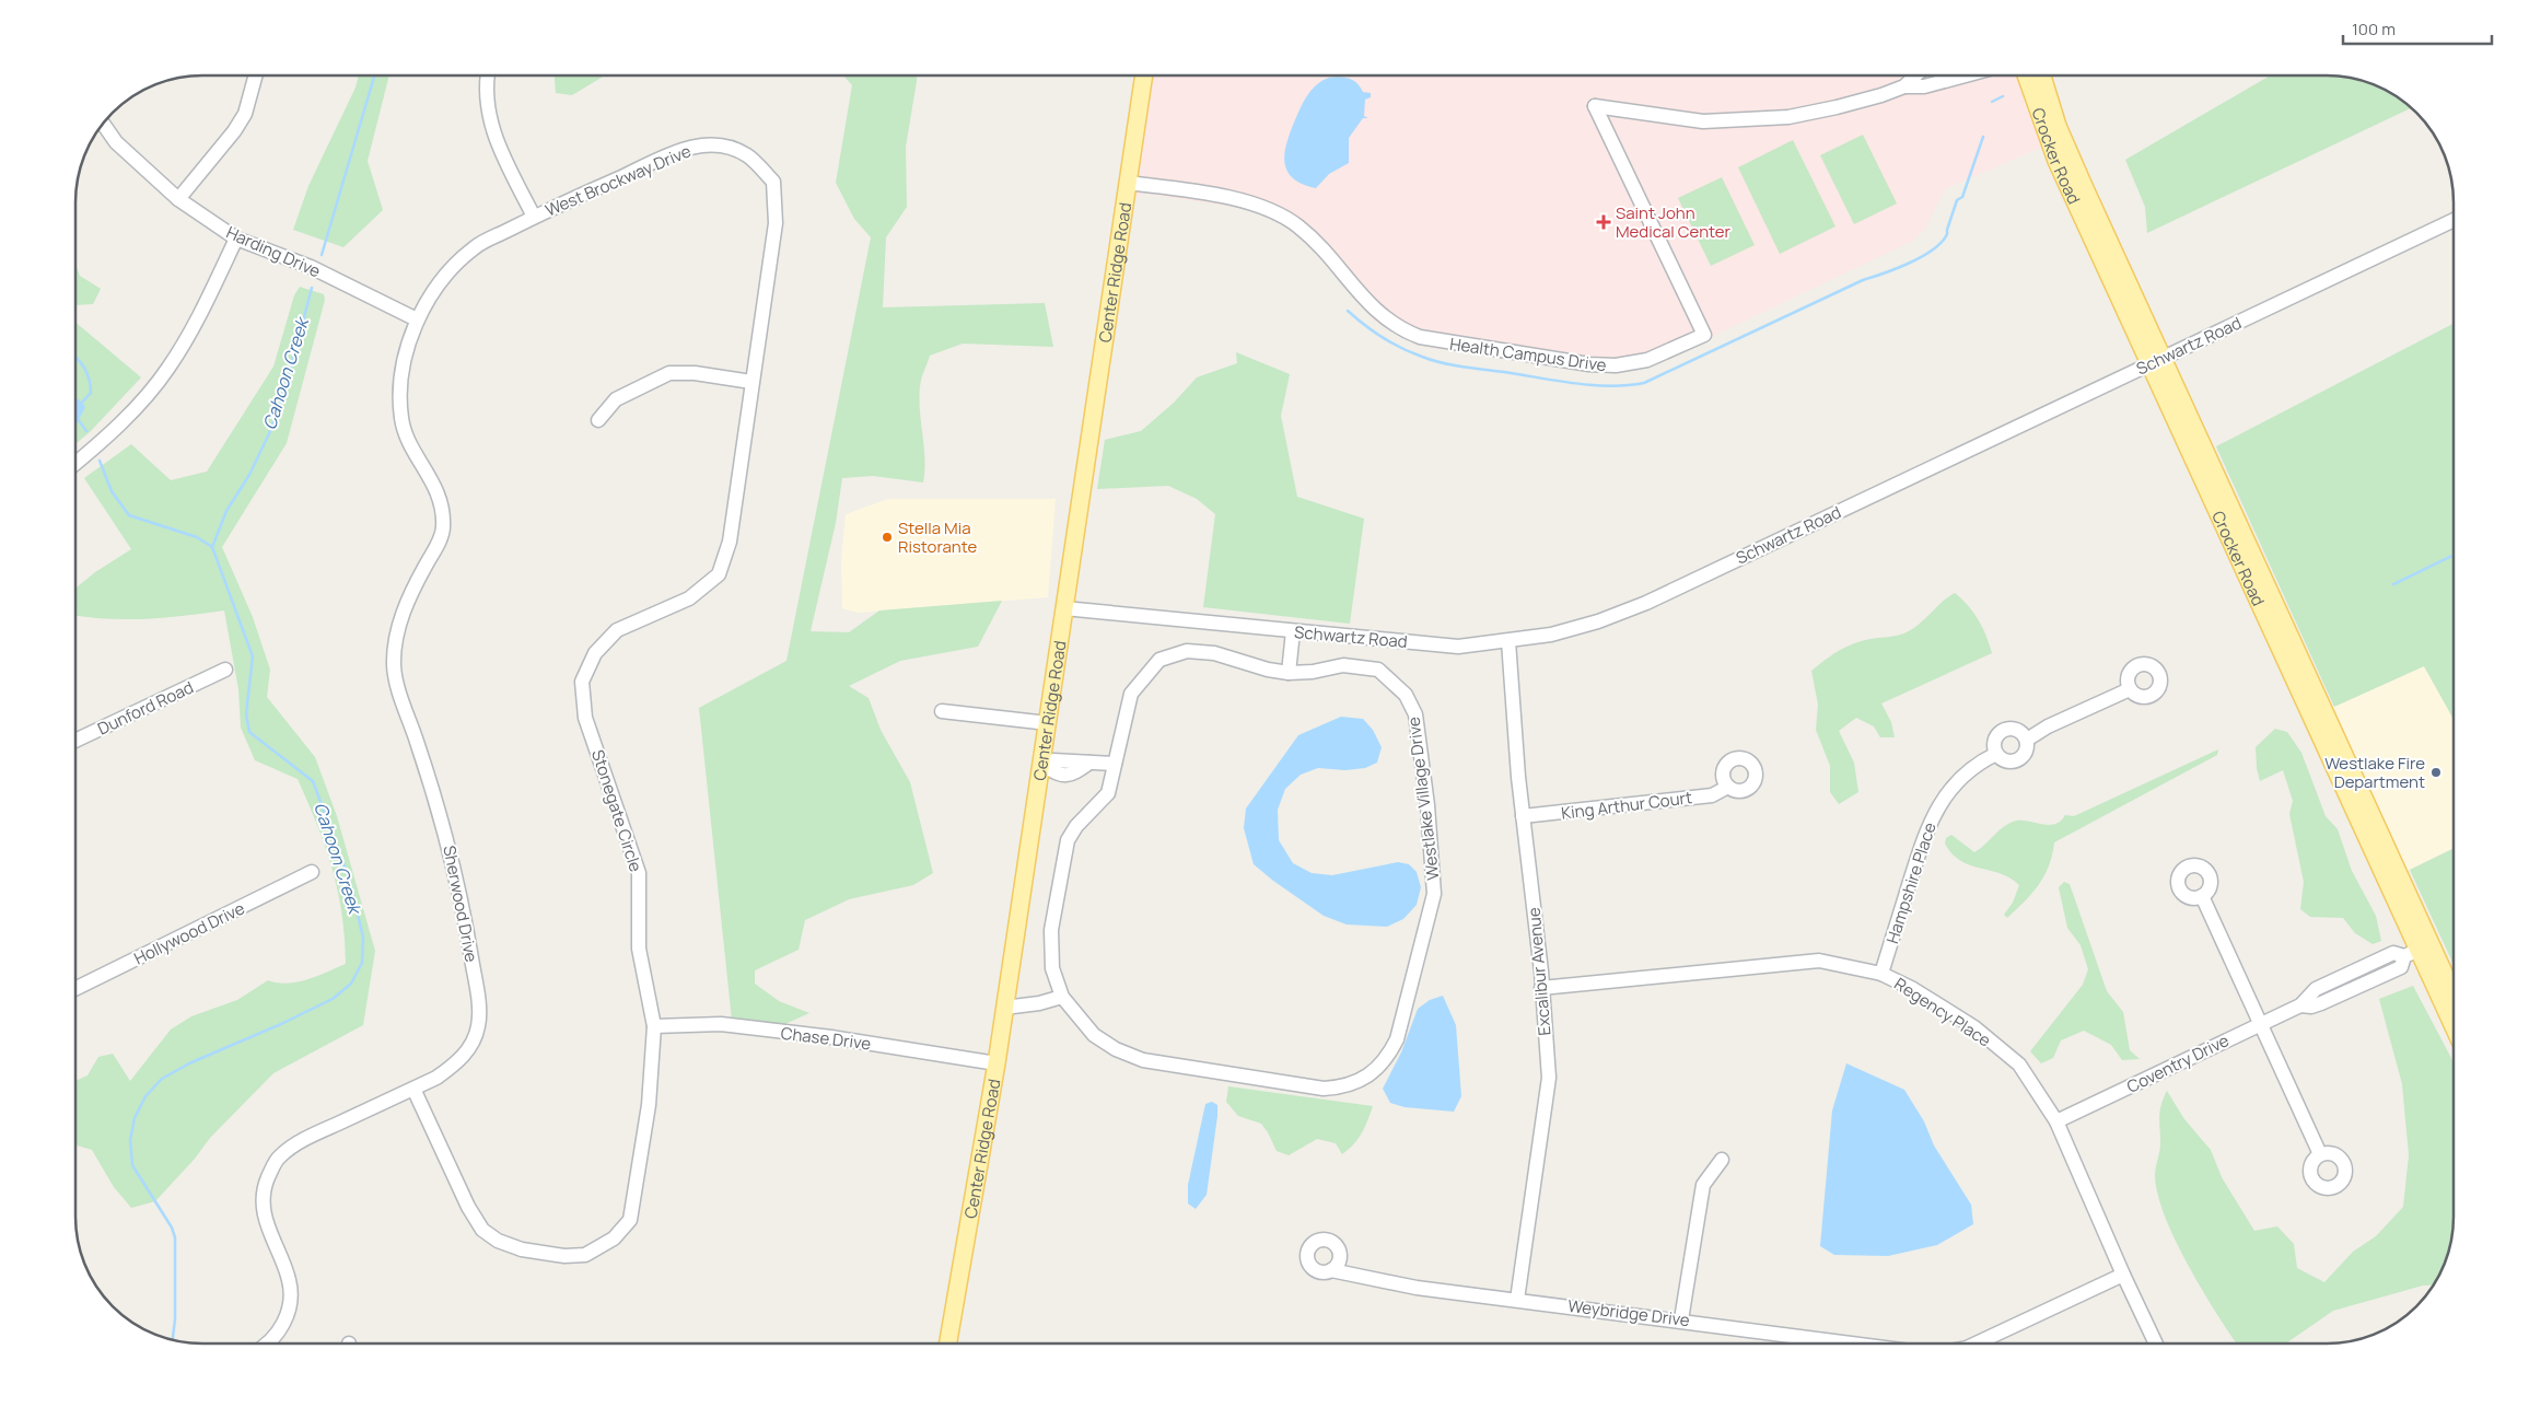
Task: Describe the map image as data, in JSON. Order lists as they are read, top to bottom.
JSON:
{
  "streets": {
    "main road": ["Crocker Road", "Center Ridge Road"],
    "street": [
      "West Brockway Drive",
      "Harding Drive",
      "Schwartz Road",
      "Health Campus Drive",
      "Dunford Road",
      "Westlake Village Drive",
      "King Arthur Court",
      "Stonegate Circle",
      "Hampshire Place",
      "Sherwood Drive",
      "Hollywood Drive",
      "Excalibur Avenue",
      "Regency Place",
      "Chase Drive",
      "Coventry Drive",
      "Weybridge Drive"
    ]
  },
  "crossings": [
    ["Crocker Road", "Schwartz Road"],
    ["Crocker Road", "Coventry Drive"],
    ["West Brockway Drive", "Harding Drive"],
    ["West Brockway Drive", "Stonegate Circle"],
    ["West Brockway Drive", "Sherwood Drive"],
    ["Center Ridge Road", "Schwartz Road"],
    ["Center Ridge Road", "Health Campus Drive"],
    ["Center Ridge Road", "Chase Drive"],
    ["Schwartz Road", "Excalibur Avenue"],
    ["King Arthur Court", "Excalibur Avenue"],
    ["Stonegate Circle", "Sherwood Drive"],
    ["Stonegate Circle", "Chase Drive"],
    ["Hampshire Place", "Regency Place"],
    ["Excalibur Avenue", "Regency Place"],
    ["Excalibur Avenue", "Weybridge Drive"],
    ["Regency Place", "Coventry Drive"]
  ],
  "water": ["Cahoon Creek"],
  "places": {
    "health": ["Saint John Medical Center"],
    "other": ["Stella Mia Ristorante", "Westlake Fire Department"]
  },
  "scale_bar": "100 m"
}
